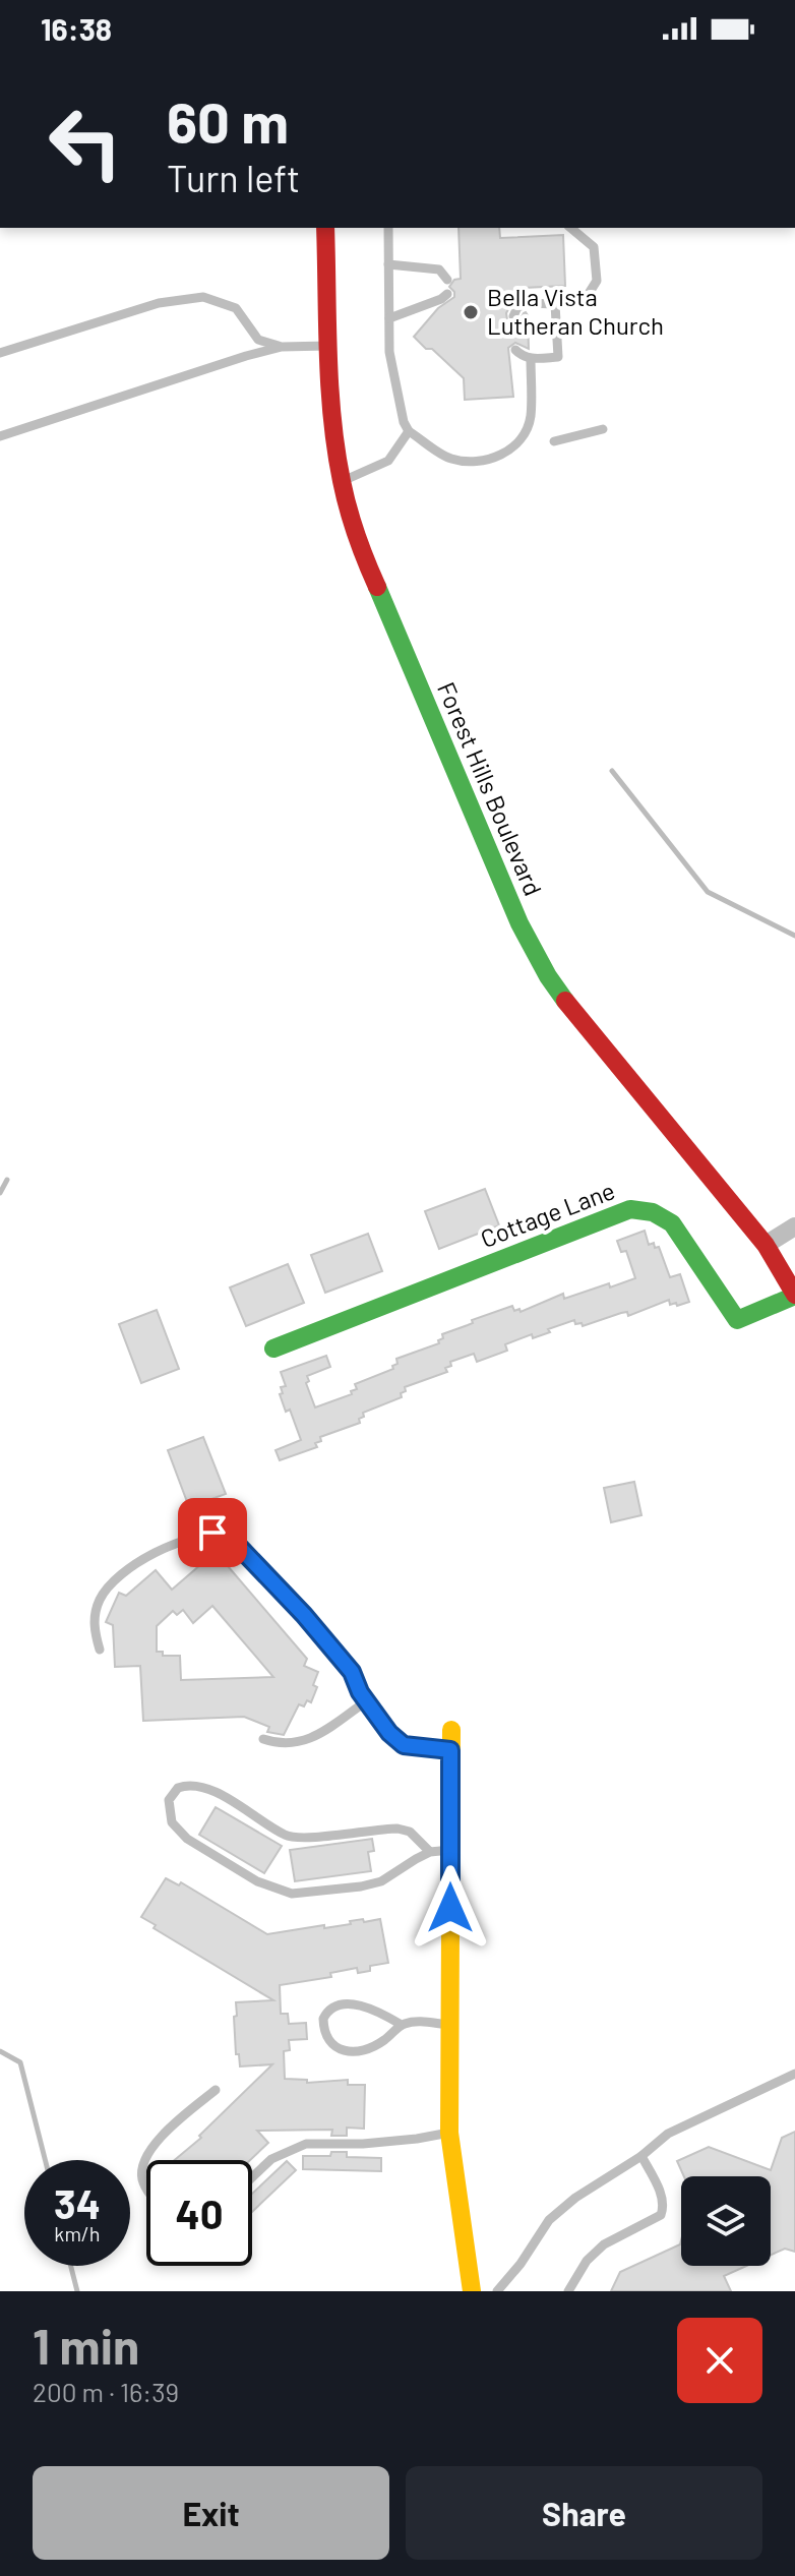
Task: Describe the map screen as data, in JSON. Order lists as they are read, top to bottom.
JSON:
{
  "streets": {
    "main road": ["Forest Hills Boulevard", "Cottage Lane"]
  },
  "crossings": [
    ["Forest Hills Boulevard", "Cottage Lane"]
  ],
  "places": ["Bella Vista Lutheran Church"],
  "page": {
    "status": "16:38",
    "turn": ["60 m", "Turn left"],
    "speed": "34 km/h",
    "limit": "40",
    "heading": ["1 min", "200 m · 16:39"],
    "buttons": ["Exit", "Share"]
  }
}
